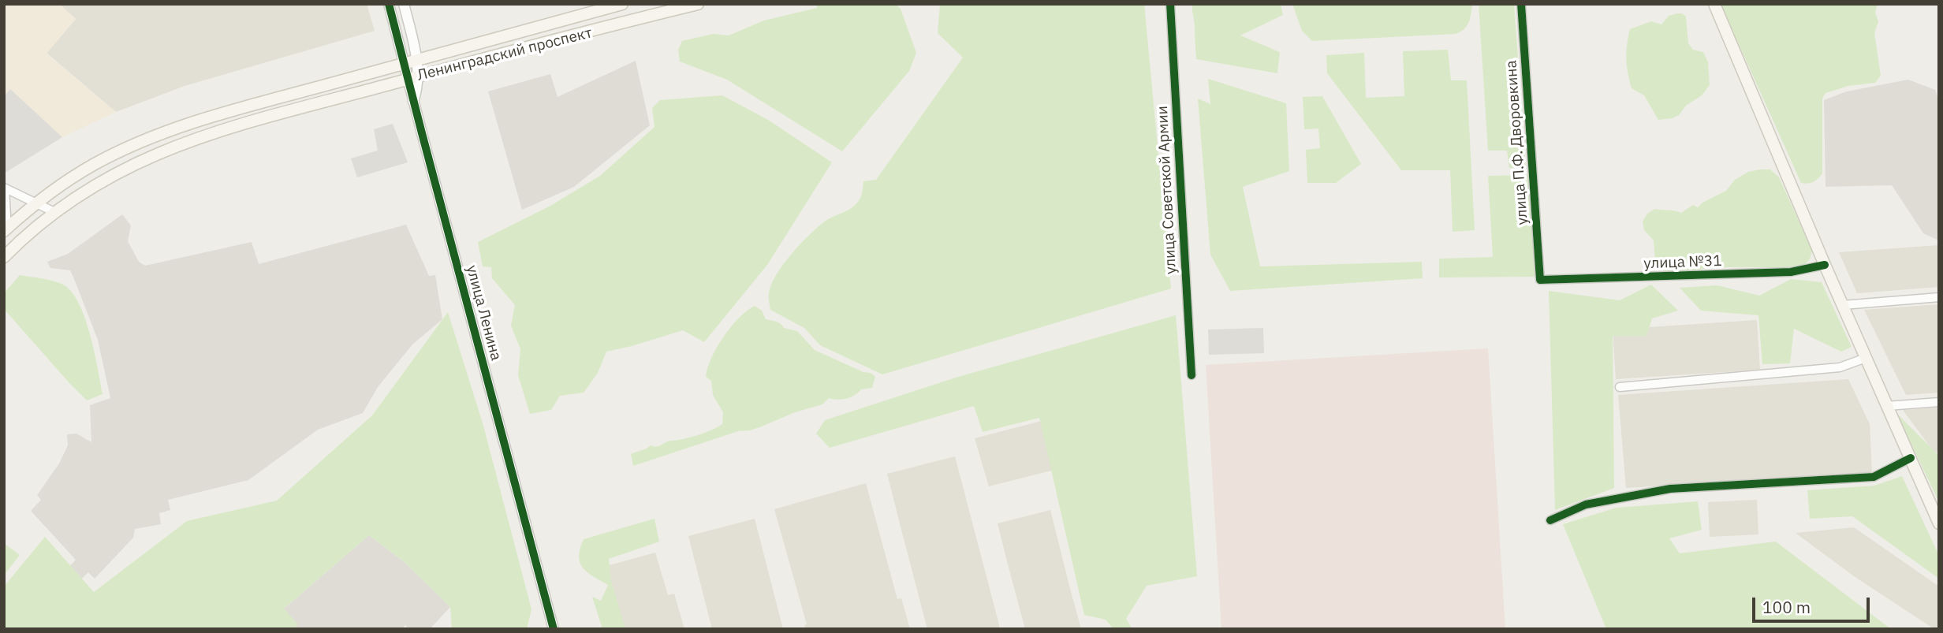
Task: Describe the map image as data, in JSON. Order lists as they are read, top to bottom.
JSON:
{
  "streets": {
    "main road": ["Ленинградский проспект"],
    "street": [
      "улица П.Ф. Дворовкина",
      "улица Советской Армии",
      "улица №31",
      "улица Ленина"
    ]
  },
  "crossings": [
    ["Ленинградский проспект", "улица Ленина"],
    ["улица П.Ф. Дворовкина", "улица №31"]
  ],
  "scale_bar": "100 m"
}
